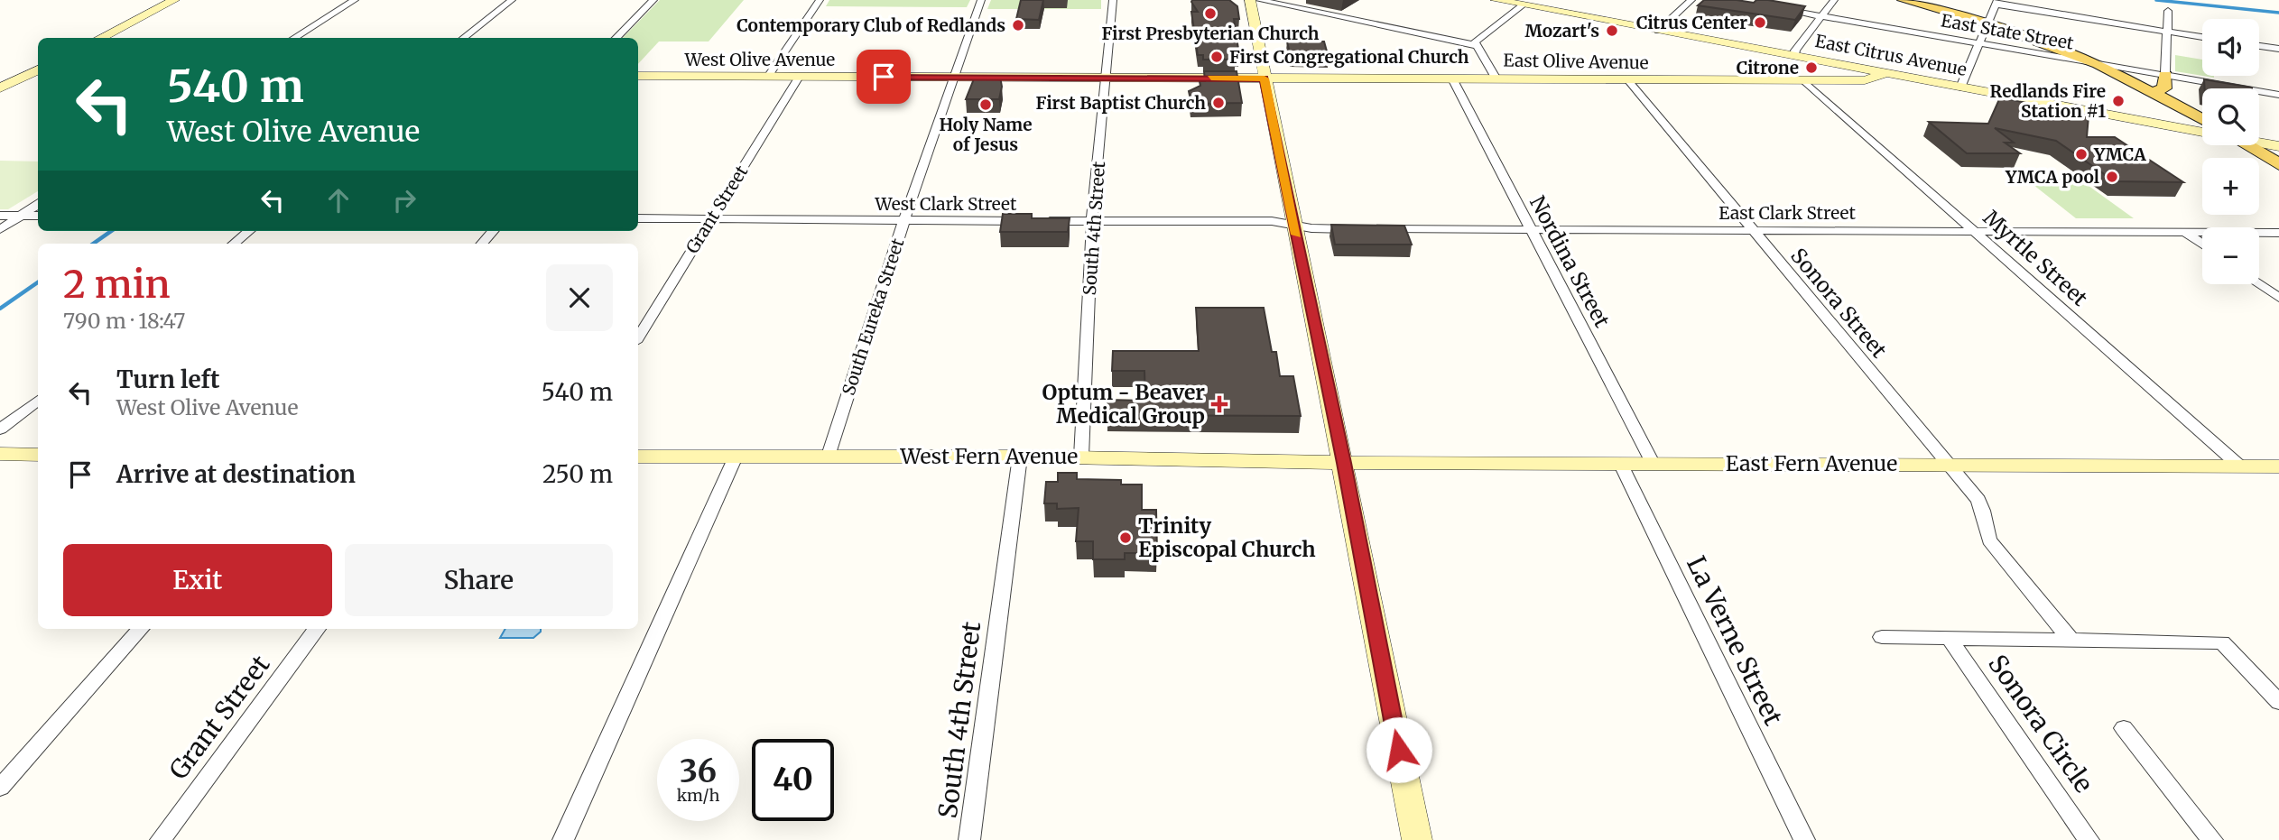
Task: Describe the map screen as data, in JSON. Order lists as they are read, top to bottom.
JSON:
{
  "streets": {
    "street": [
      "East State Street",
      "East Citrus Avenue",
      "West Olive Avenue",
      "East Olive Avenue",
      "West Clark Street",
      "Grant Street",
      "East Clark Street",
      "South 4th Street",
      "Myrtle Street",
      "Nordina Street",
      "Sonora Street",
      "South Eureka Street",
      "West Fern Avenue",
      "East Fern Avenue",
      "La Verne Street",
      "Sonora Circle"
    ]
  },
  "crossings": [
    ["East Citrus Avenue", "East Olive Avenue"],
    ["West Olive Avenue", "East Olive Avenue"],
    ["West Olive Avenue", "Grant Street"],
    ["West Olive Avenue", "South 4th Street"],
    ["West Olive Avenue", "South Eureka Street"],
    ["East Olive Avenue", "Myrtle Street"],
    ["East Olive Avenue", "Nordina Street"],
    ["East Olive Avenue", "Sonora Street"],
    ["West Clark Street", "Grant Street"],
    ["West Clark Street", "East Clark Street"],
    ["West Clark Street", "South 4th Street"],
    ["West Clark Street", "South Eureka Street"],
    ["East Clark Street", "Myrtle Street"],
    ["East Clark Street", "Nordina Street"],
    ["East Clark Street", "Sonora Street"],
    ["South 4th Street", "West Fern Avenue"],
    ["Myrtle Street", "East Fern Avenue"],
    ["Nordina Street", "East Fern Avenue"],
    ["Sonora Street", "East Fern Avenue"],
    ["South Eureka Street", "West Fern Avenue"],
    ["West Fern Avenue", "East Fern Avenue"],
    ["East Fern Avenue", "La Verne Street"]
  ],
  "places": {
    "other": [
      "First Presbyterian Church",
      "Citrus Center",
      "Contemporary Club of Redlands",
      "Mozart's",
      "First Congregational Church",
      "Citrone",
      "Redlands Fire Station #1",
      "First Baptist Church",
      "Holy Name of Jesus",
      "YMCA",
      "YMCA pool",
      "Trinity Episcopal Church"
    ],
    "health": ["Optum - Beaver Medical Group"]
  },
  "page": {
    "map_buttons": ["+", "−"],
    "turn": ["540 m", "West Olive Avenue"],
    "heading": ["2 min", "790 m · 18:47"],
    "list": [
      {
        "name": "Turn left",
        "note": "West Olive Avenue",
        "value": "540 m"
      },
      {
        "name": "Arrive at destination",
        "value": "250 m"
      }
    ],
    "buttons": ["Exit", "Share"],
    "speed": "36 km/h",
    "limit": "40"
  }
}
